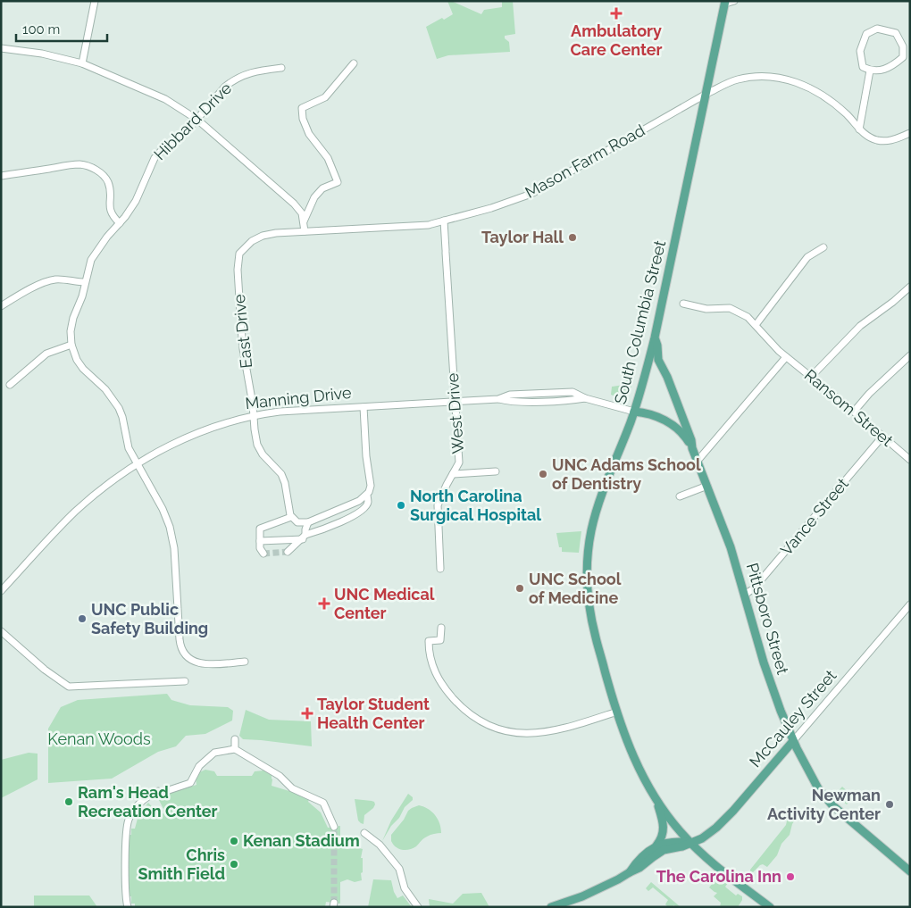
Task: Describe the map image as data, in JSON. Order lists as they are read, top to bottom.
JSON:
{
  "streets": {
    "main road": [
      "South Columbia Street",
      "Manning Drive",
      "Pittsboro Street",
      "McCauley Street"
    ],
    "street": [
      "Hibbard Drive",
      "Mason Farm Road",
      "East Drive",
      "Ransom Street",
      "West Drive",
      "Vance Street"
    ]
  },
  "crossings": [
    ["Hibbard Drive", "Manning Drive"],
    ["Mason Farm Road", "South Columbia Street"],
    ["Mason Farm Road", "East Drive"],
    ["Mason Farm Road", "West Drive"],
    ["South Columbia Street", "Manning Drive"],
    ["South Columbia Street", "Pittsboro Street"],
    ["South Columbia Street", "McCauley Street"],
    ["East Drive", "Manning Drive"],
    ["Manning Drive", "West Drive"],
    ["Manning Drive", "Pittsboro Street"],
    ["Ransom Street", "Vance Street"],
    ["Vance Street", "Pittsboro Street"],
    ["Pittsboro Street", "McCauley Street"]
  ],
  "parks": ["Kenan Woods"],
  "places": {
    "health": ["Ambulatory Care Center", "UNC Medical Center", "Taylor Student Health Center"],
    "other": [
      "Taylor Hall",
      "UNC Adams School of Dentistry",
      "North Carolina Surgical Hospital",
      "UNC School of Medicine",
      "UNC Public Safety Building",
      "Ram's Head Recreation Center",
      "Newman Activity Center",
      "Kenan Stadium",
      "Chris Smith Field",
      "The Carolina Inn"
    ]
  },
  "scale_bar": "100 m"
}
